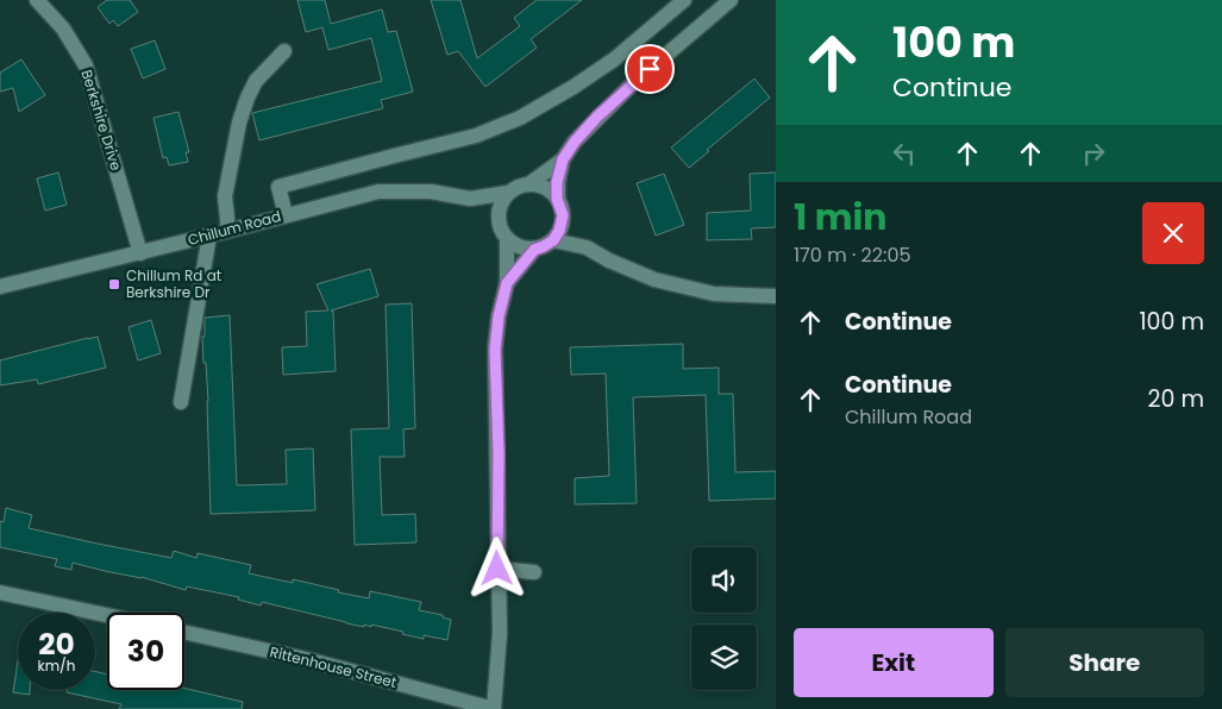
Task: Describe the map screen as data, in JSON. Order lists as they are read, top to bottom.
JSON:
{
  "streets": {
    "street": ["Berkshire Drive", "Chillum Road", "Rittenhouse Street"]
  },
  "crossings": [
    ["Berkshire Drive", "Chillum Road"]
  ],
  "places": {
    "transit": ["Chillum Rd at Berkshire Dr"]
  },
  "page": {
    "turn": ["100 m", "Continue"],
    "heading": ["1 min", "170 m · 22:05"],
    "list": [
      {
        "name": "Continue",
        "value": "100 m"
      },
      {
        "name": "Continue",
        "note": "Chillum Road",
        "value": "20 m"
      }
    ],
    "speed": "20 km/h",
    "limit": "30",
    "buttons": ["Exit", "Share"]
  }
}
